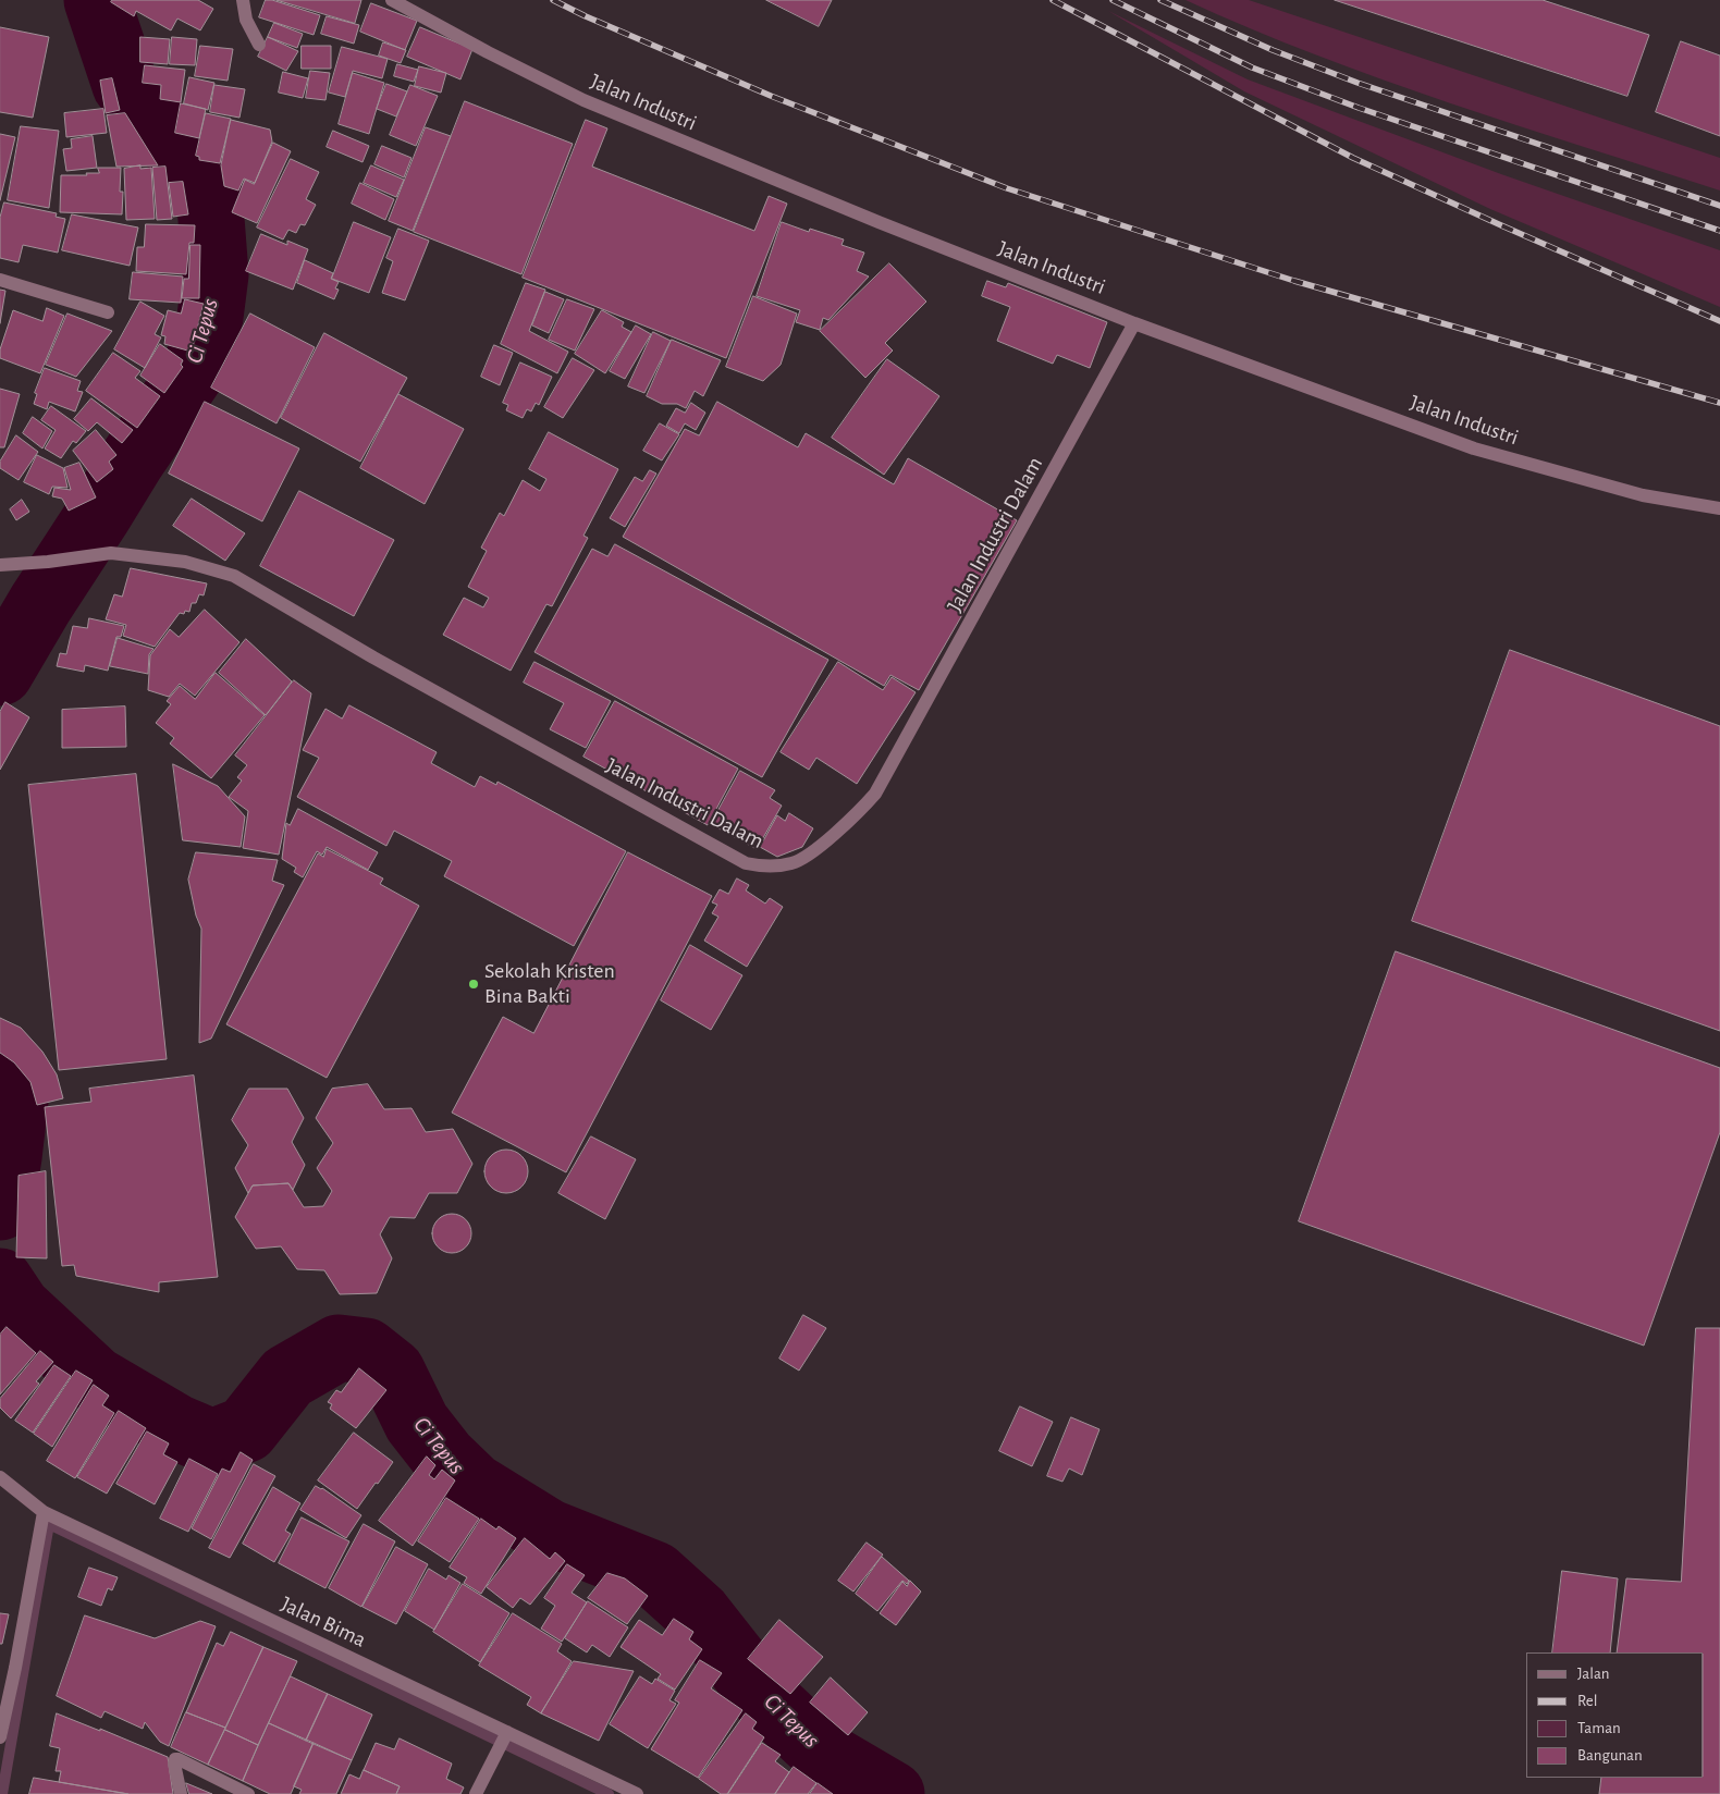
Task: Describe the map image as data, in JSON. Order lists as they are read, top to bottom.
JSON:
{
  "streets": {
    "street": ["Jalan Industri", "Jalan Industri Dalam", "Jalan Bima"]
  },
  "crossings": [
    ["Jalan Industri", "Jalan Industri Dalam"]
  ],
  "water": ["Ci Tepus"],
  "places": ["Sekolah Kristen Bina Bakti"],
  "legend": [
    "Jalan",
    "Rel",
    "Taman",
    "Bangunan"
  ]
}
